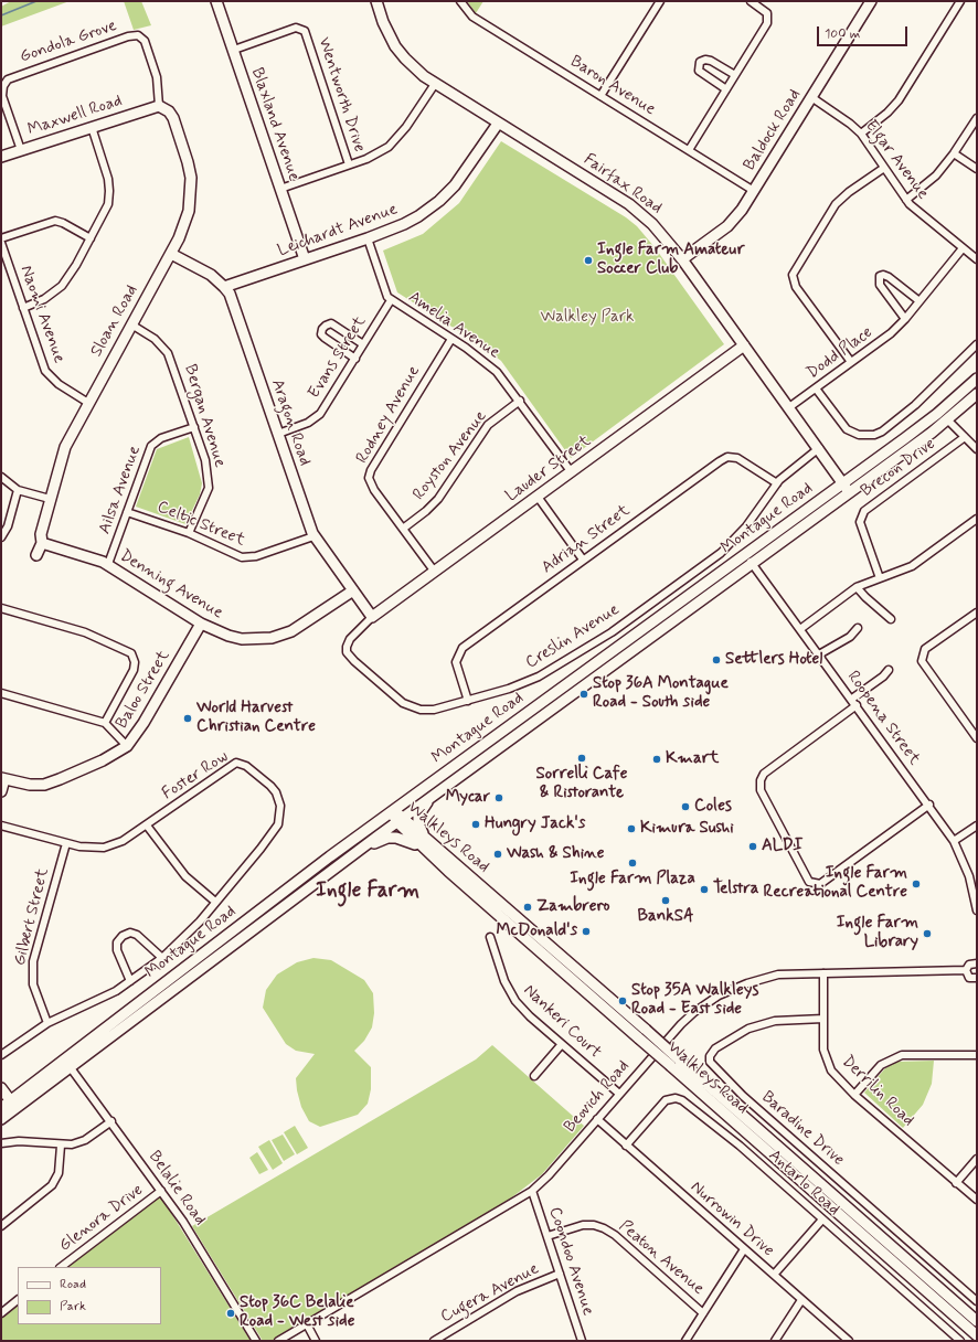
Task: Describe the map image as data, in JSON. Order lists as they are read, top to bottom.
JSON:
{
  "streets": {
    "main road": [
      "Maxwell Road",
      "Blaxland Avenue",
      "Baldock Road",
      "Fairfax Road",
      "Leichardt Avenue",
      "Sloan Road",
      "Aragon Road",
      "Lauder Street",
      "Montague Road",
      "Denning Avenue",
      "Baloo Street",
      "Walkleys Road"
    ],
    "street": [
      "Gondola Grove",
      "Baron Avenue",
      "Wentworth Drive",
      "Elgar Avenue",
      "Naomi Avenue",
      "Amelia Avenue",
      "Dodd Place",
      "Evans Street",
      "Rodney Avenue",
      "Bergan Avenue",
      "Royston Avenue",
      "Brecon Drive",
      "Ailsa Avenue",
      "Celtic Street",
      "Adrian Street",
      "Creslin Avenue",
      "Roopena Street",
      "Foster Row",
      "Gilbert Street",
      "Nankeri Court",
      "Derrilin Road",
      "Beovich Road",
      "Baradine Drive",
      "Antarlo Road",
      "Belalie Road",
      "Glenora Drive",
      "Nurrowin Drive",
      "Peaton Avenue",
      "Coondoo Avenue",
      "Cugera Avenue"
    ]
  },
  "crossings": [
    ["Gondola Grove", "Maxwell Road"],
    ["Gondola Grove", "Sloan Road"],
    ["Baron Avenue", "Baldock Road"],
    ["Wentworth Drive", "Blaxland Avenue"],
    ["Maxwell Road", "Sloan Road"],
    ["Blaxland Avenue", "Leichardt Avenue"],
    ["Baldock Road", "Elgar Avenue"],
    ["Baldock Road", "Fairfax Road"],
    ["Elgar Avenue", "Dodd Place"],
    ["Fairfax Road", "Leichardt Avenue"],
    ["Fairfax Road", "Dodd Place"],
    ["Fairfax Road", "Lauder Street"],
    ["Fairfax Road", "Montague Road"],
    ["Fairfax Road", "Creslin Avenue"],
    ["Leichardt Avenue", "Amelia Avenue"],
    ["Leichardt Avenue", "Aragon Road"],
    ["Naomi Avenue", "Sloan Road"],
    ["Sloan Road", "Bergan Avenue"],
    ["Sloan Road", "Aragon Road"],
    ["Sloan Road", "Denning Avenue"],
    ["Amelia Avenue", "Evans Street"],
    ["Amelia Avenue", "Rodney Avenue"],
    ["Amelia Avenue", "Royston Avenue"],
    ["Amelia Avenue", "Lauder Street"],
    ["Evans Street", "Aragon Road"],
    ["Rodney Avenue", "Royston Avenue"],
    ["Rodney Avenue", "Lauder Street"],
    ["Bergan Avenue", "Ailsa Avenue"],
    ["Bergan Avenue", "Celtic Street"],
    ["Aragon Road", "Lauder Street"],
    ["Aragon Road", "Celtic Street"],
    ["Aragon Road", "Denning Avenue"],
    ["Aragon Road", "Creslin Avenue"],
    ["Lauder Street", "Creslin Avenue"],
    ["Ailsa Avenue", "Celtic Street"],
    ["Ailsa Avenue", "Denning Avenue"],
    ["Montague Road", "Roopena Street"],
    ["Montague Road", "Walkleys Road"],
    ["Montague Road", "Belalie Road"],
    ["Adrian Street", "Creslin Avenue"],
    ["Denning Avenue", "Baloo Street"],
    ["Foster Row", "Gilbert Street"],
    ["Nankeri Court", "Beovich Road"],
    ["Derrilin Road", "Beovich Road"],
    ["Derrilin Road", "Baradine Drive"],
    ["Beovich Road", "Nurrowin Drive"],
    ["Beovich Road", "Coondoo Avenue"],
    ["Antarlo Road", "Nurrowin Drive"],
    ["Belalie Road", "Glenora Drive"],
    ["Peaton Avenue", "Coondoo Avenue"],
    ["Coondoo Avenue", "Cugera Avenue"]
  ],
  "districts": ["Ingle Farm"],
  "parks": ["Walkley Park"],
  "places": [
    "Ingle Farm Amateur Soccer Club",
    "Settlers Hotel",
    "Stop 36A Montague Road - South side",
    "World Harvest Christian Centre",
    "Sorrelli Cafe & Ristorante",
    "Kmart",
    "Mycar",
    "Coles",
    "Hungry Jack's",
    "Kimura Sushi",
    "ALDI",
    "Wash & Shine",
    "Ingle Farm Plaza",
    "Ingle Farm Recreational Centre",
    "Telstra",
    "BankSA",
    "Zambrero",
    "McDonald's",
    "Ingle Farm Library",
    "Stop 35A Walkleys Road - East side",
    "Stop 36C Belalie Road - West side"
  ],
  "legend": ["Road", "Park"],
  "scale_bar": "100 m"
}
